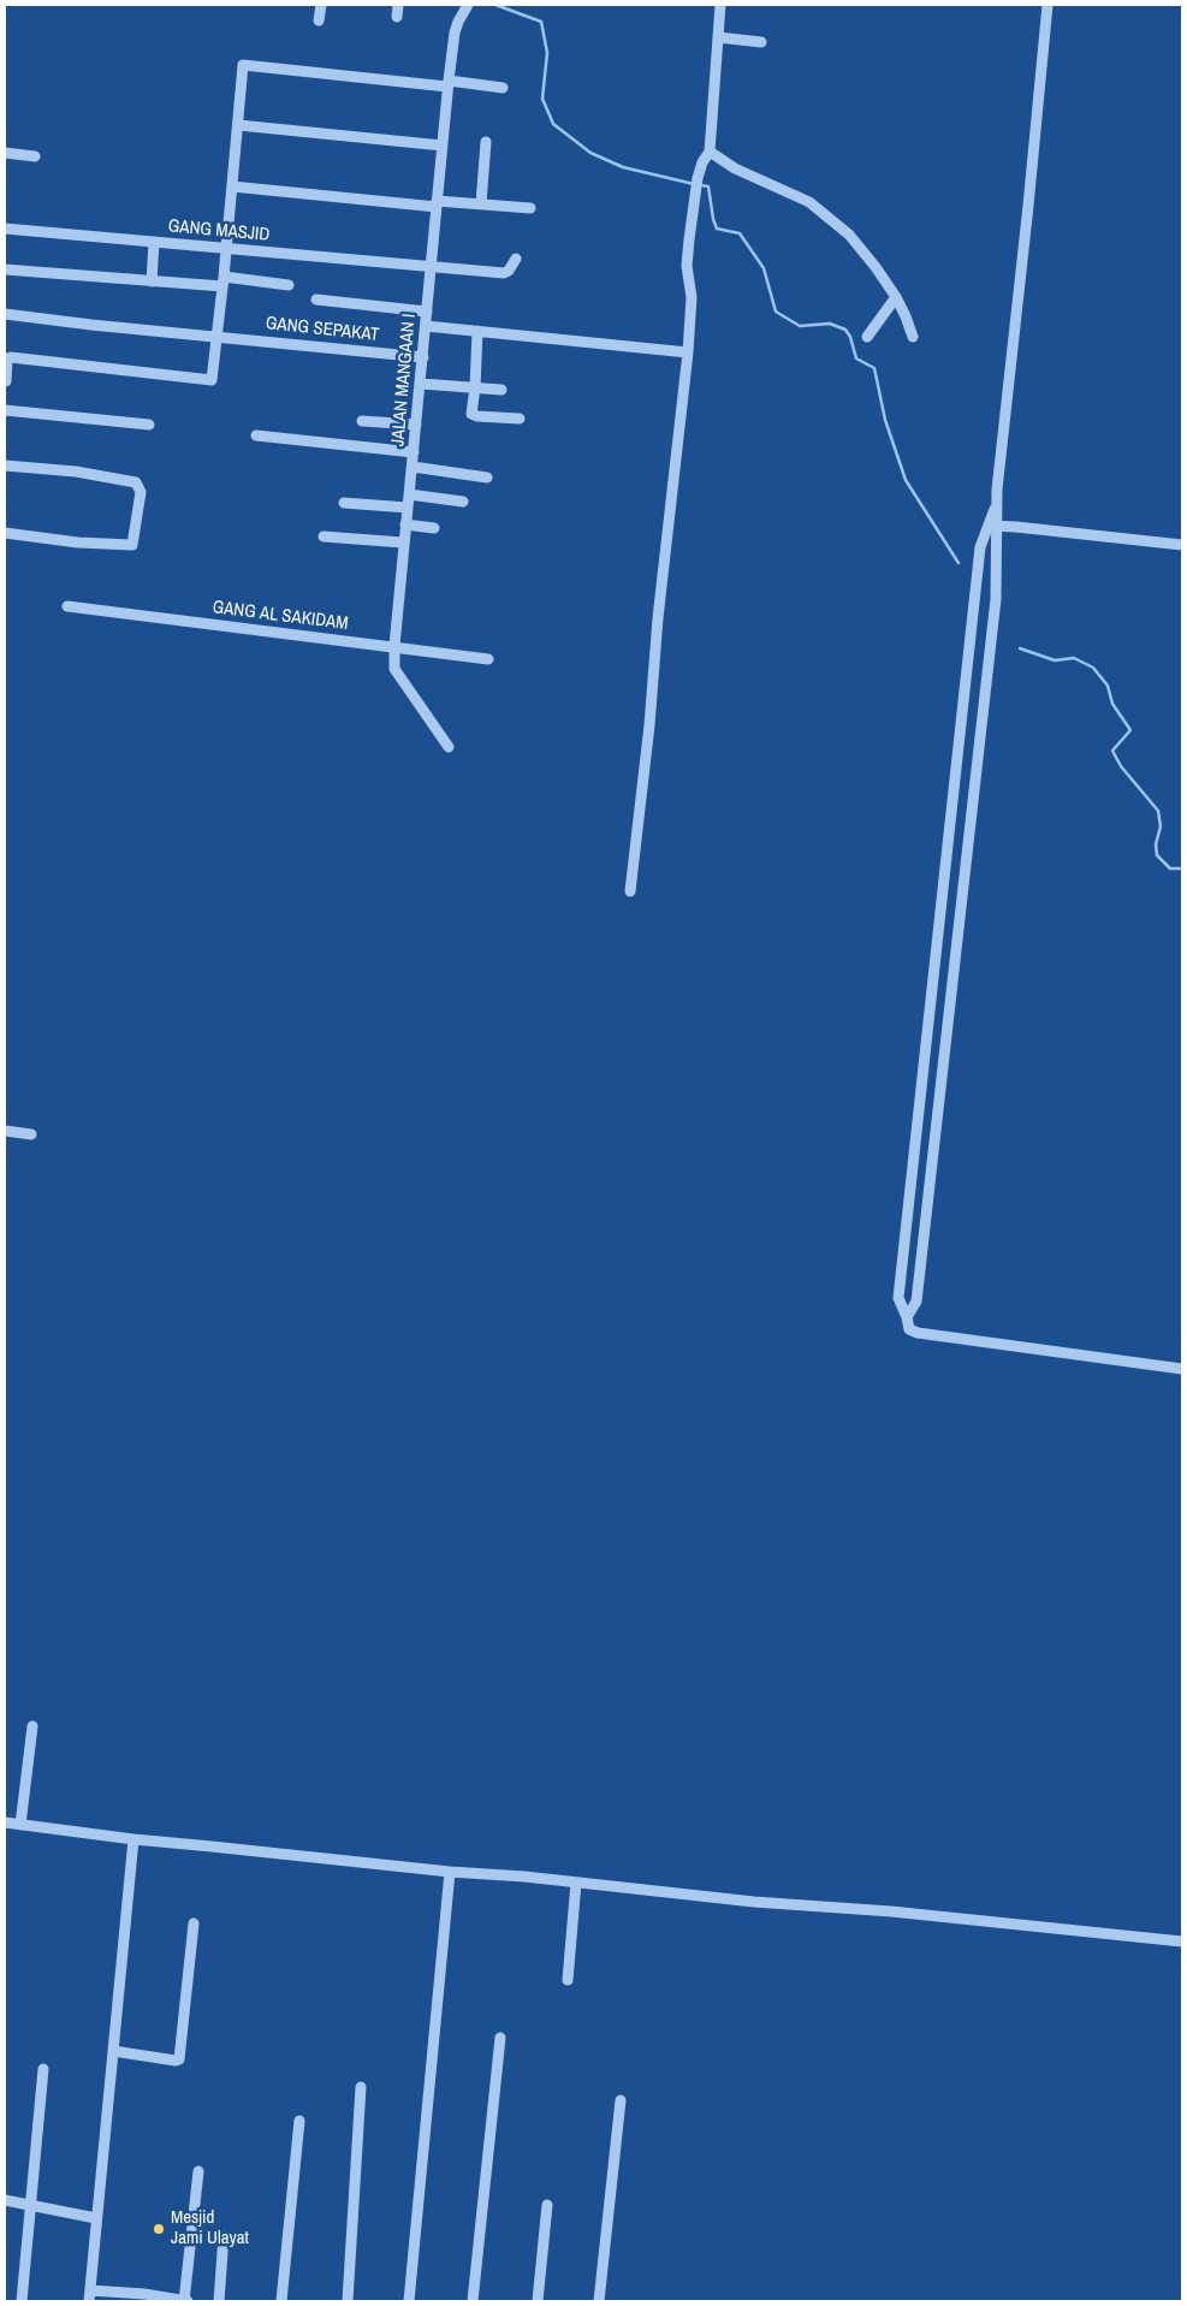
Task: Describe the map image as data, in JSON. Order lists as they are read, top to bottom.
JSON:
{
  "streets": {
    "street": [
      "GANG MASJID",
      "GANG SEPAKAT",
      "JALAN MANGAAN I",
      "GANG AL SAKIDAM"
    ]
  },
  "crossings": [
    ["GANG MASJID", "JALAN MANGAAN I"],
    ["GANG SEPAKAT", "JALAN MANGAAN I"],
    ["JALAN MANGAAN I", "GANG AL SAKIDAM"]
  ],
  "places": ["Mesjid Jami Ulayat"]
}
